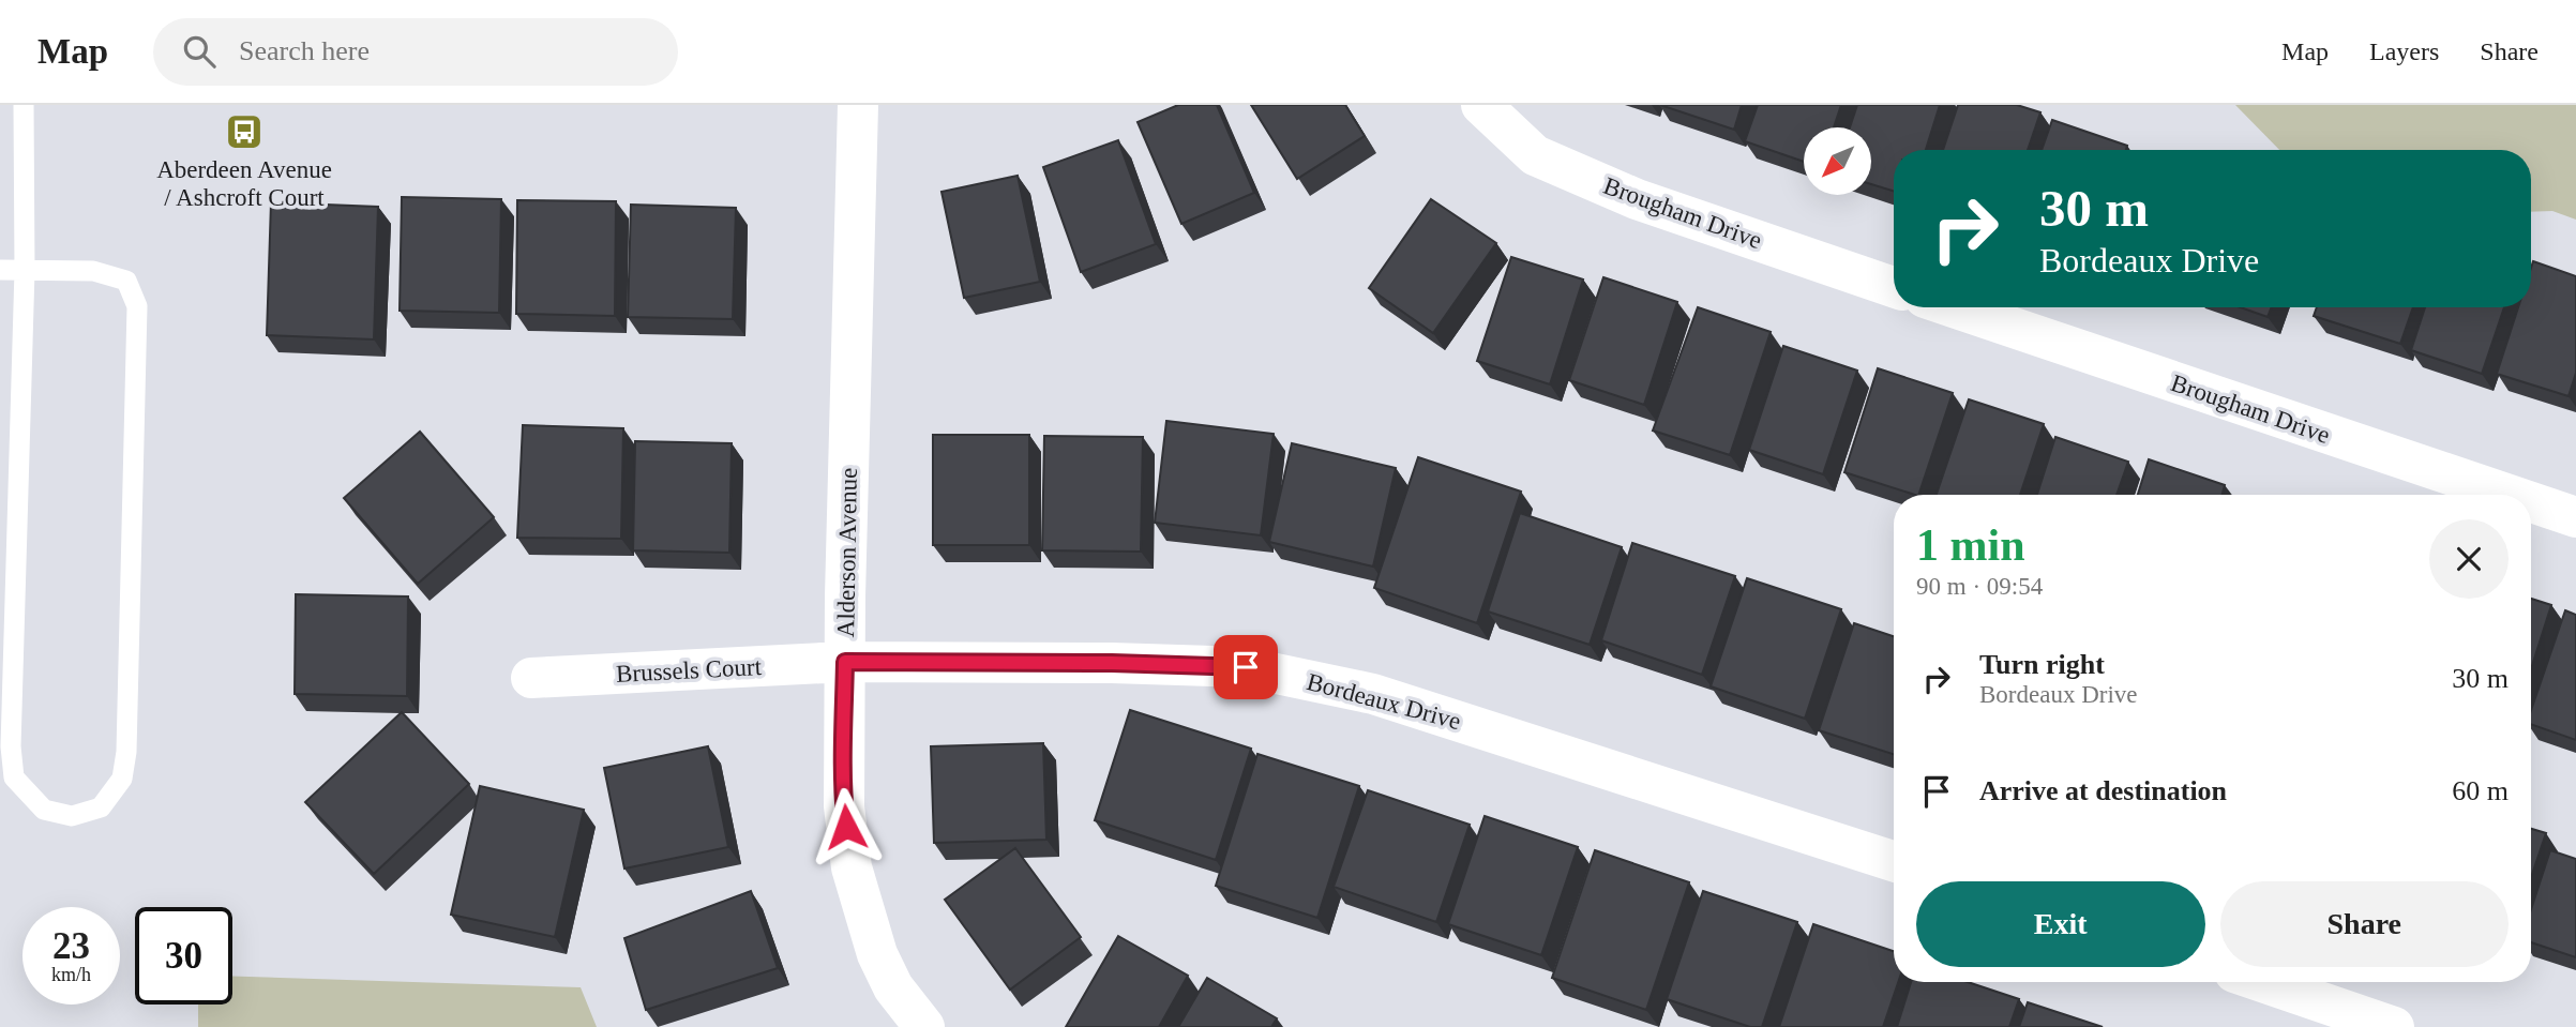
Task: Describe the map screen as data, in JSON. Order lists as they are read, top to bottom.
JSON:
{
  "streets": {
    "street": [
      "Brougham Drive",
      "Alderson Avenue",
      "Brussels Court",
      "Bordeaux Drive"
    ]
  },
  "crossings": [
    ["Alderson Avenue", "Brussels Court"],
    ["Alderson Avenue", "Bordeaux Drive"],
    ["Brussels Court", "Bordeaux Drive"]
  ],
  "places": {
    "bus stop": ["Aberdeen Avenue / Ashcroft Court"]
  },
  "north": "bottom left",
  "page": {
    "header": "Map",
    "search": "Search here",
    "nav": ["Map", "Layers", "Share"],
    "turn": ["30 m", "Bordeaux Drive"],
    "heading": ["1 min", "90 m · 09:54"],
    "list": [
      {
        "name": "Turn right",
        "note": "Bordeaux Drive",
        "value": "30 m"
      },
      {
        "name": "Arrive at destination",
        "value": "60 m"
      }
    ],
    "buttons": ["Exit", "Share"],
    "speed": "23 km/h",
    "limit": "30"
  }
}
